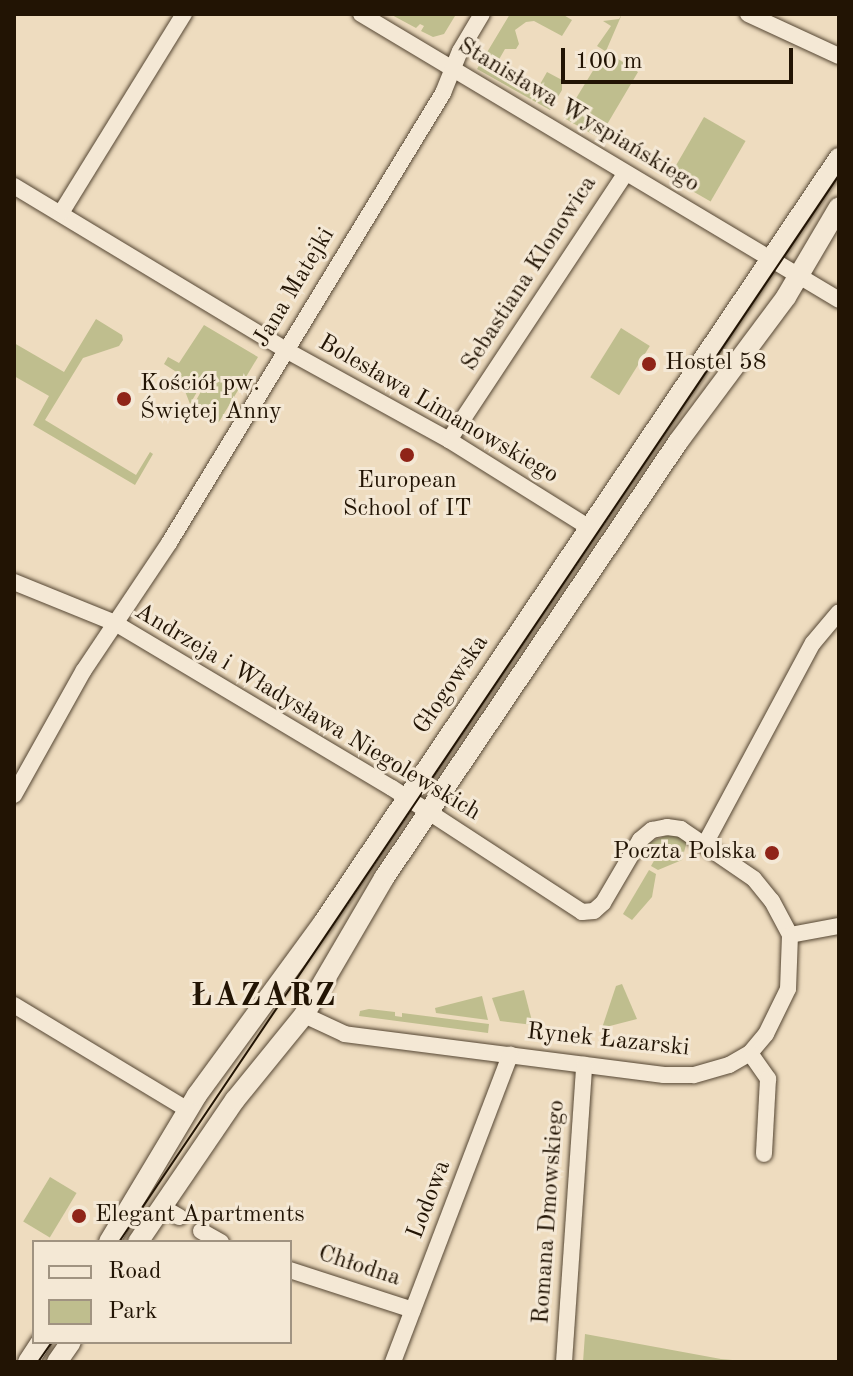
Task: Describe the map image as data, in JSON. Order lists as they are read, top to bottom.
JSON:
{
  "streets": {
    "street": [
      "Stanisława Wyspiańskiego",
      "Sebastiana Klonowica",
      "Jana Matejki",
      "Bolesława Limanowskiego",
      "Głogowska",
      "Andrzeja i Władysława Niegolewskich",
      "Rynek Łazarski",
      "Lodowa",
      "Romana Dmowskiego",
      "Chłodna"
    ]
  },
  "crossings": [
    ["Stanisława Wyspiańskiego", "Sebastiana Klonowica"],
    ["Stanisława Wyspiańskiego", "Jana Matejki"],
    ["Stanisława Wyspiańskiego", "Głogowska"],
    ["Sebastiana Klonowica", "Bolesława Limanowskiego"],
    ["Jana Matejki", "Bolesława Limanowskiego"],
    ["Jana Matejki", "Andrzeja i Władysława Niegolewskich"],
    ["Bolesława Limanowskiego", "Głogowska"],
    ["Głogowska", "Andrzeja i Władysława Niegolewskich"],
    ["Rynek Łazarski", "Lodowa"],
    ["Rynek Łazarski", "Romana Dmowskiego"],
    ["Lodowa", "Chłodna"]
  ],
  "districts": ["ŁAZARZ"],
  "places": [
    "Hostel 58",
    "Kościół pw. Świętej Anny",
    "European School of IT",
    "Poczta Polska",
    "Elegant Apartments"
  ],
  "legend": ["Road", "Park"],
  "scale_bar": "100 m"
}
